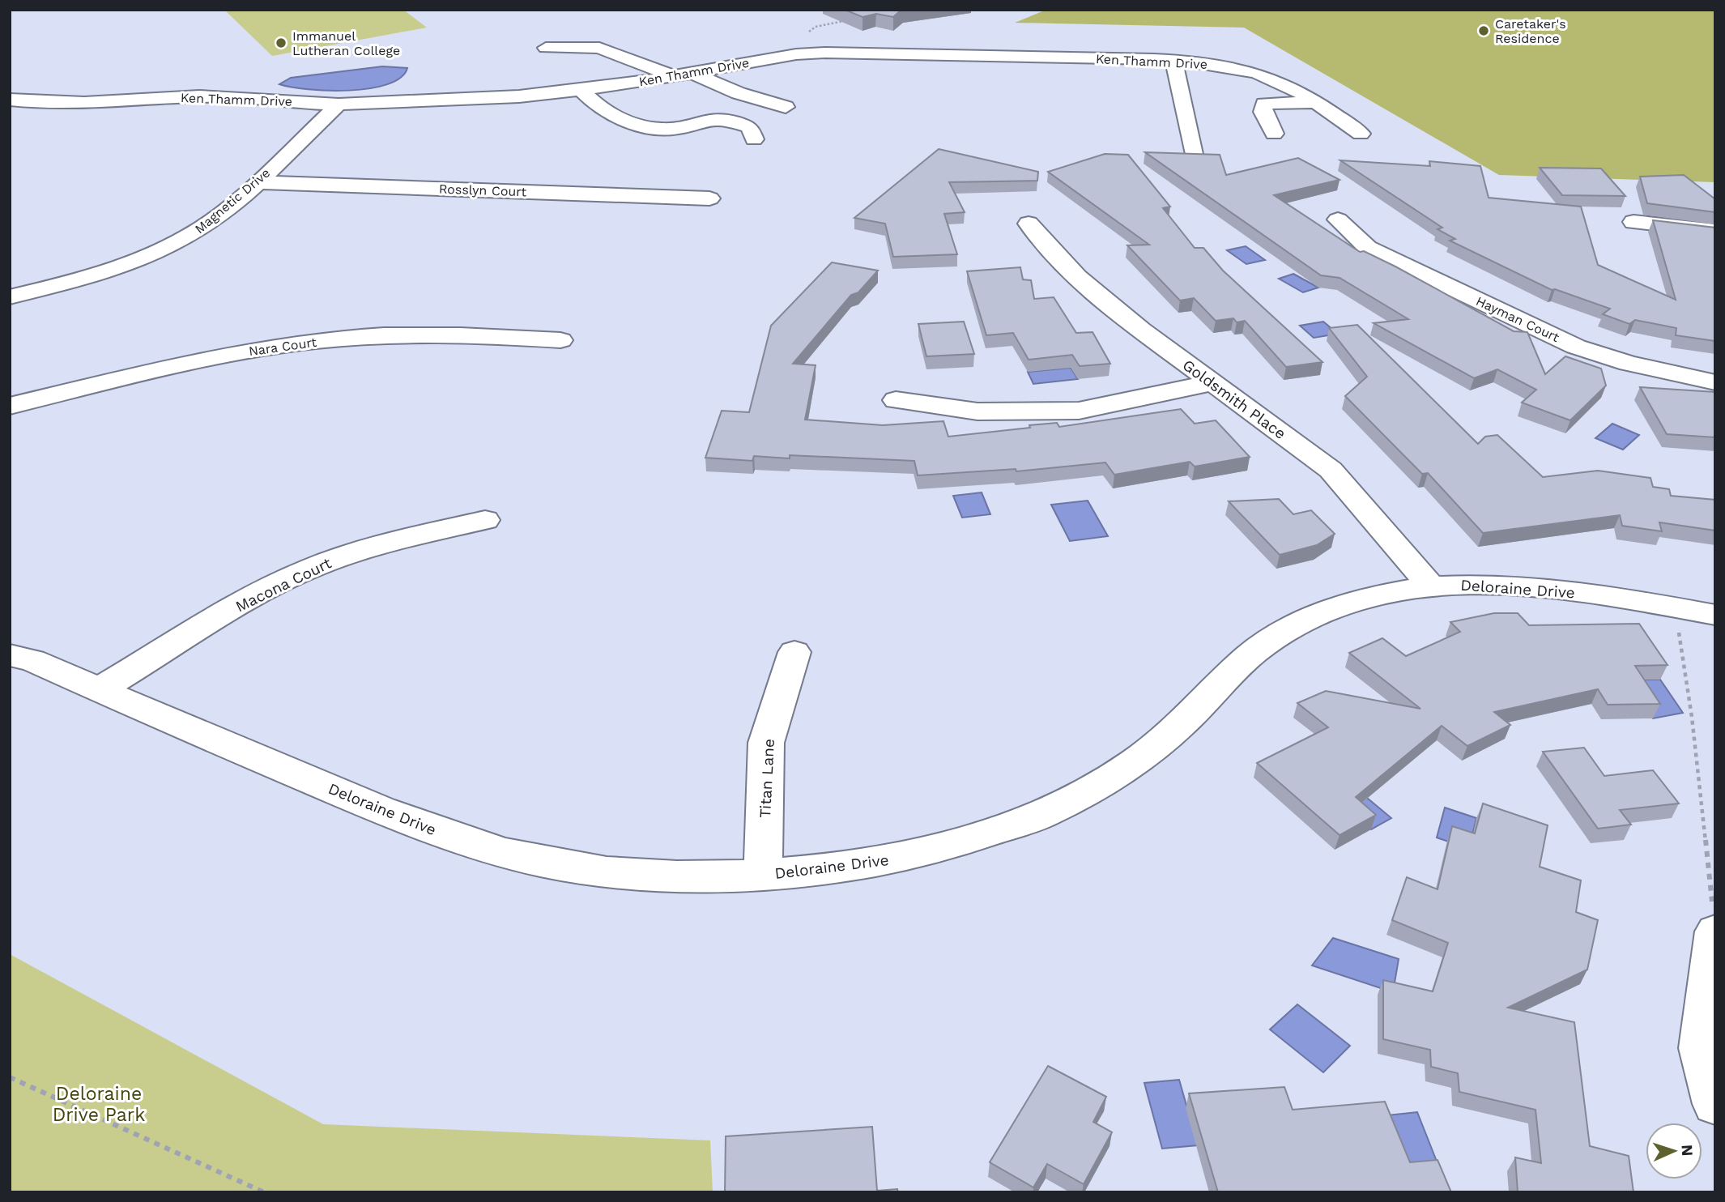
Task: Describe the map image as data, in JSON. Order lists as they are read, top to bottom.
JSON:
{
  "streets": {
    "street": [
      "Ken Thamm Drive",
      "Rosslyn Court",
      "Magnetic Drive",
      "Hayman Court",
      "Nara Court",
      "Goldsmith Place",
      "Macona Court",
      "Deloraine Drive",
      "Titan Lane"
    ]
  },
  "crossings": [
    ["Ken Thamm Drive", "Magnetic Drive"],
    ["Rosslyn Court", "Magnetic Drive"],
    ["Goldsmith Place", "Deloraine Drive"],
    ["Macona Court", "Deloraine Drive"],
    ["Deloraine Drive", "Titan Lane"]
  ],
  "parks": ["Deloraine Drive Park"],
  "places": ["Caretaker's Residence", "Immanuel Lutheran College"],
  "north": "right"
}
